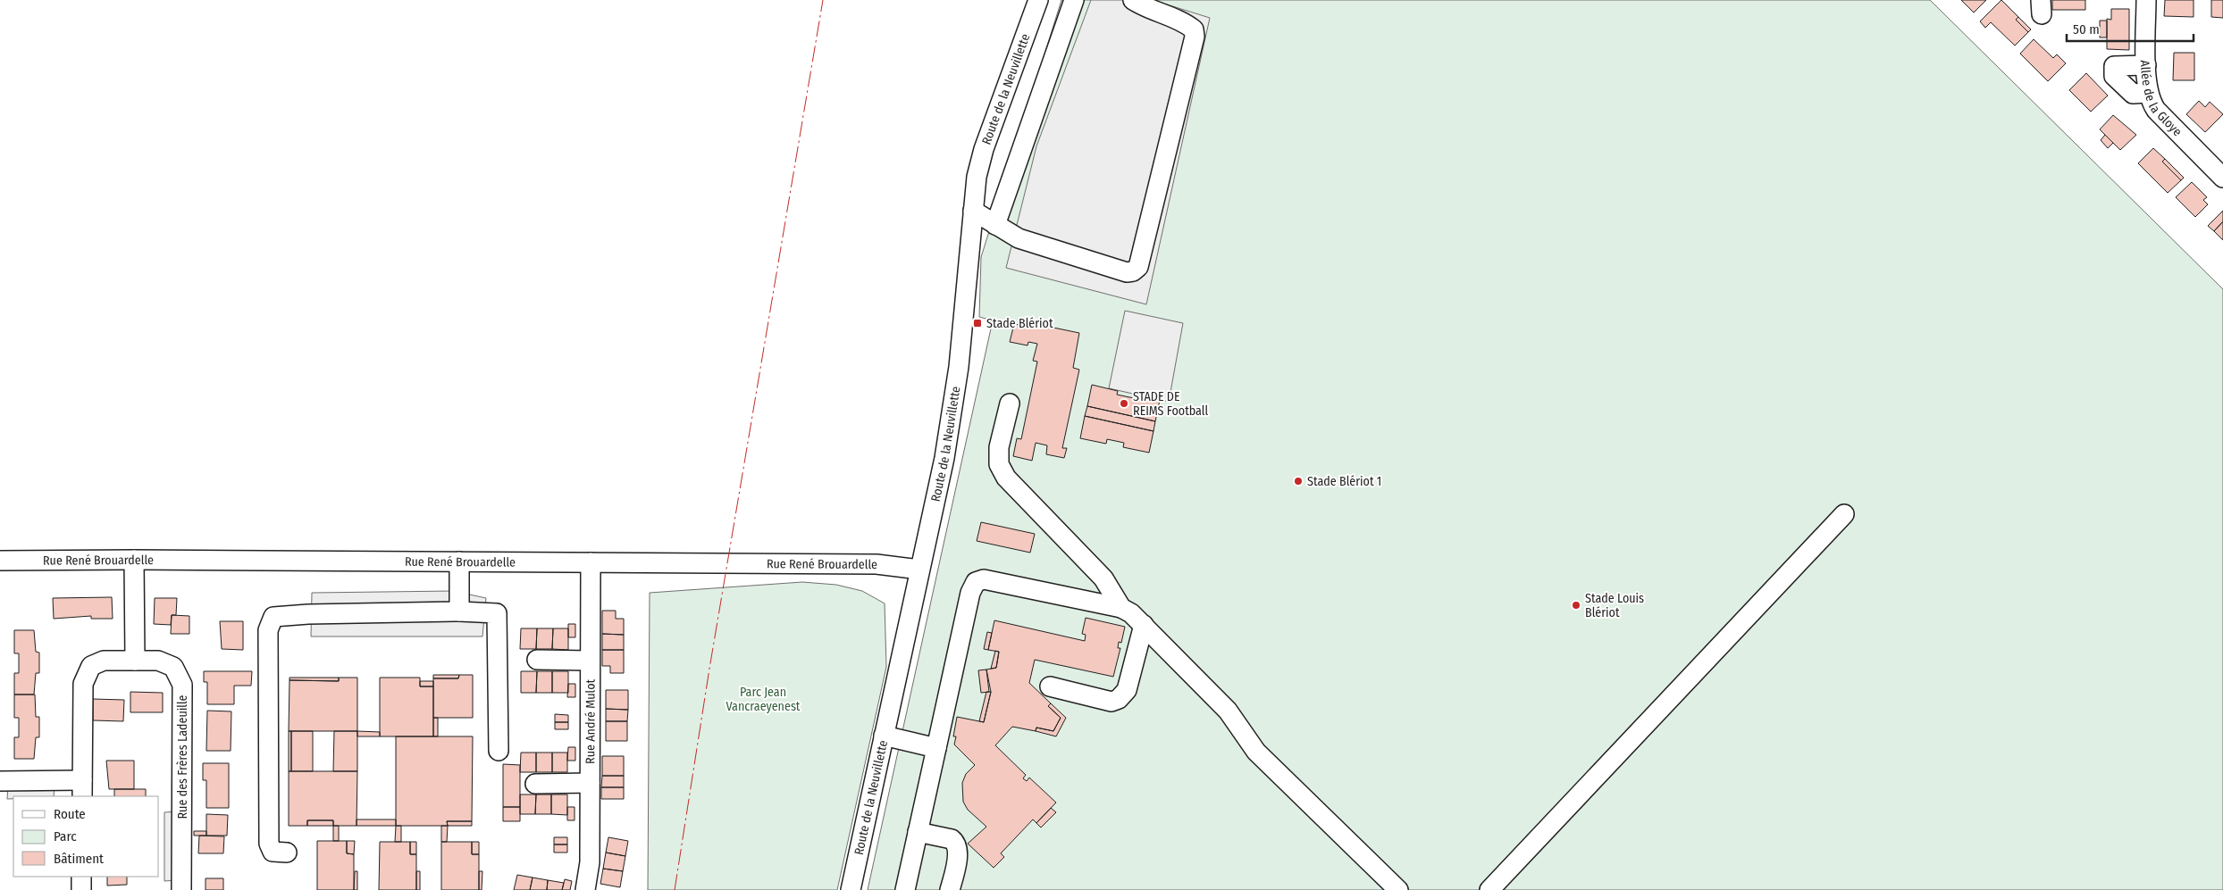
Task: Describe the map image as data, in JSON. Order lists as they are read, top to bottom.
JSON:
{
  "streets": {
    "street": [
      "Route de la Neuvillette",
      "Allée de la Gloye",
      "Rue René Brouardelle",
      "Rue André Mulot",
      "Rue des Frères Ladeuille"
    ]
  },
  "crossings": [
    ["Route de la Neuvillette", "Rue René Brouardelle"],
    ["Rue René Brouardelle", "Rue André Mulot"]
  ],
  "parks": ["Parc Jean Vancraeyenest"],
  "places": {
    "transit": ["Stade Blériot"],
    "other": ["STADE DE REIMS Football", "Stade Blériot 1", "Stade Louis Blériot"]
  },
  "legend": ["Route", "Parc", "Bâtiment"],
  "scale_bar": "50 m"
}
